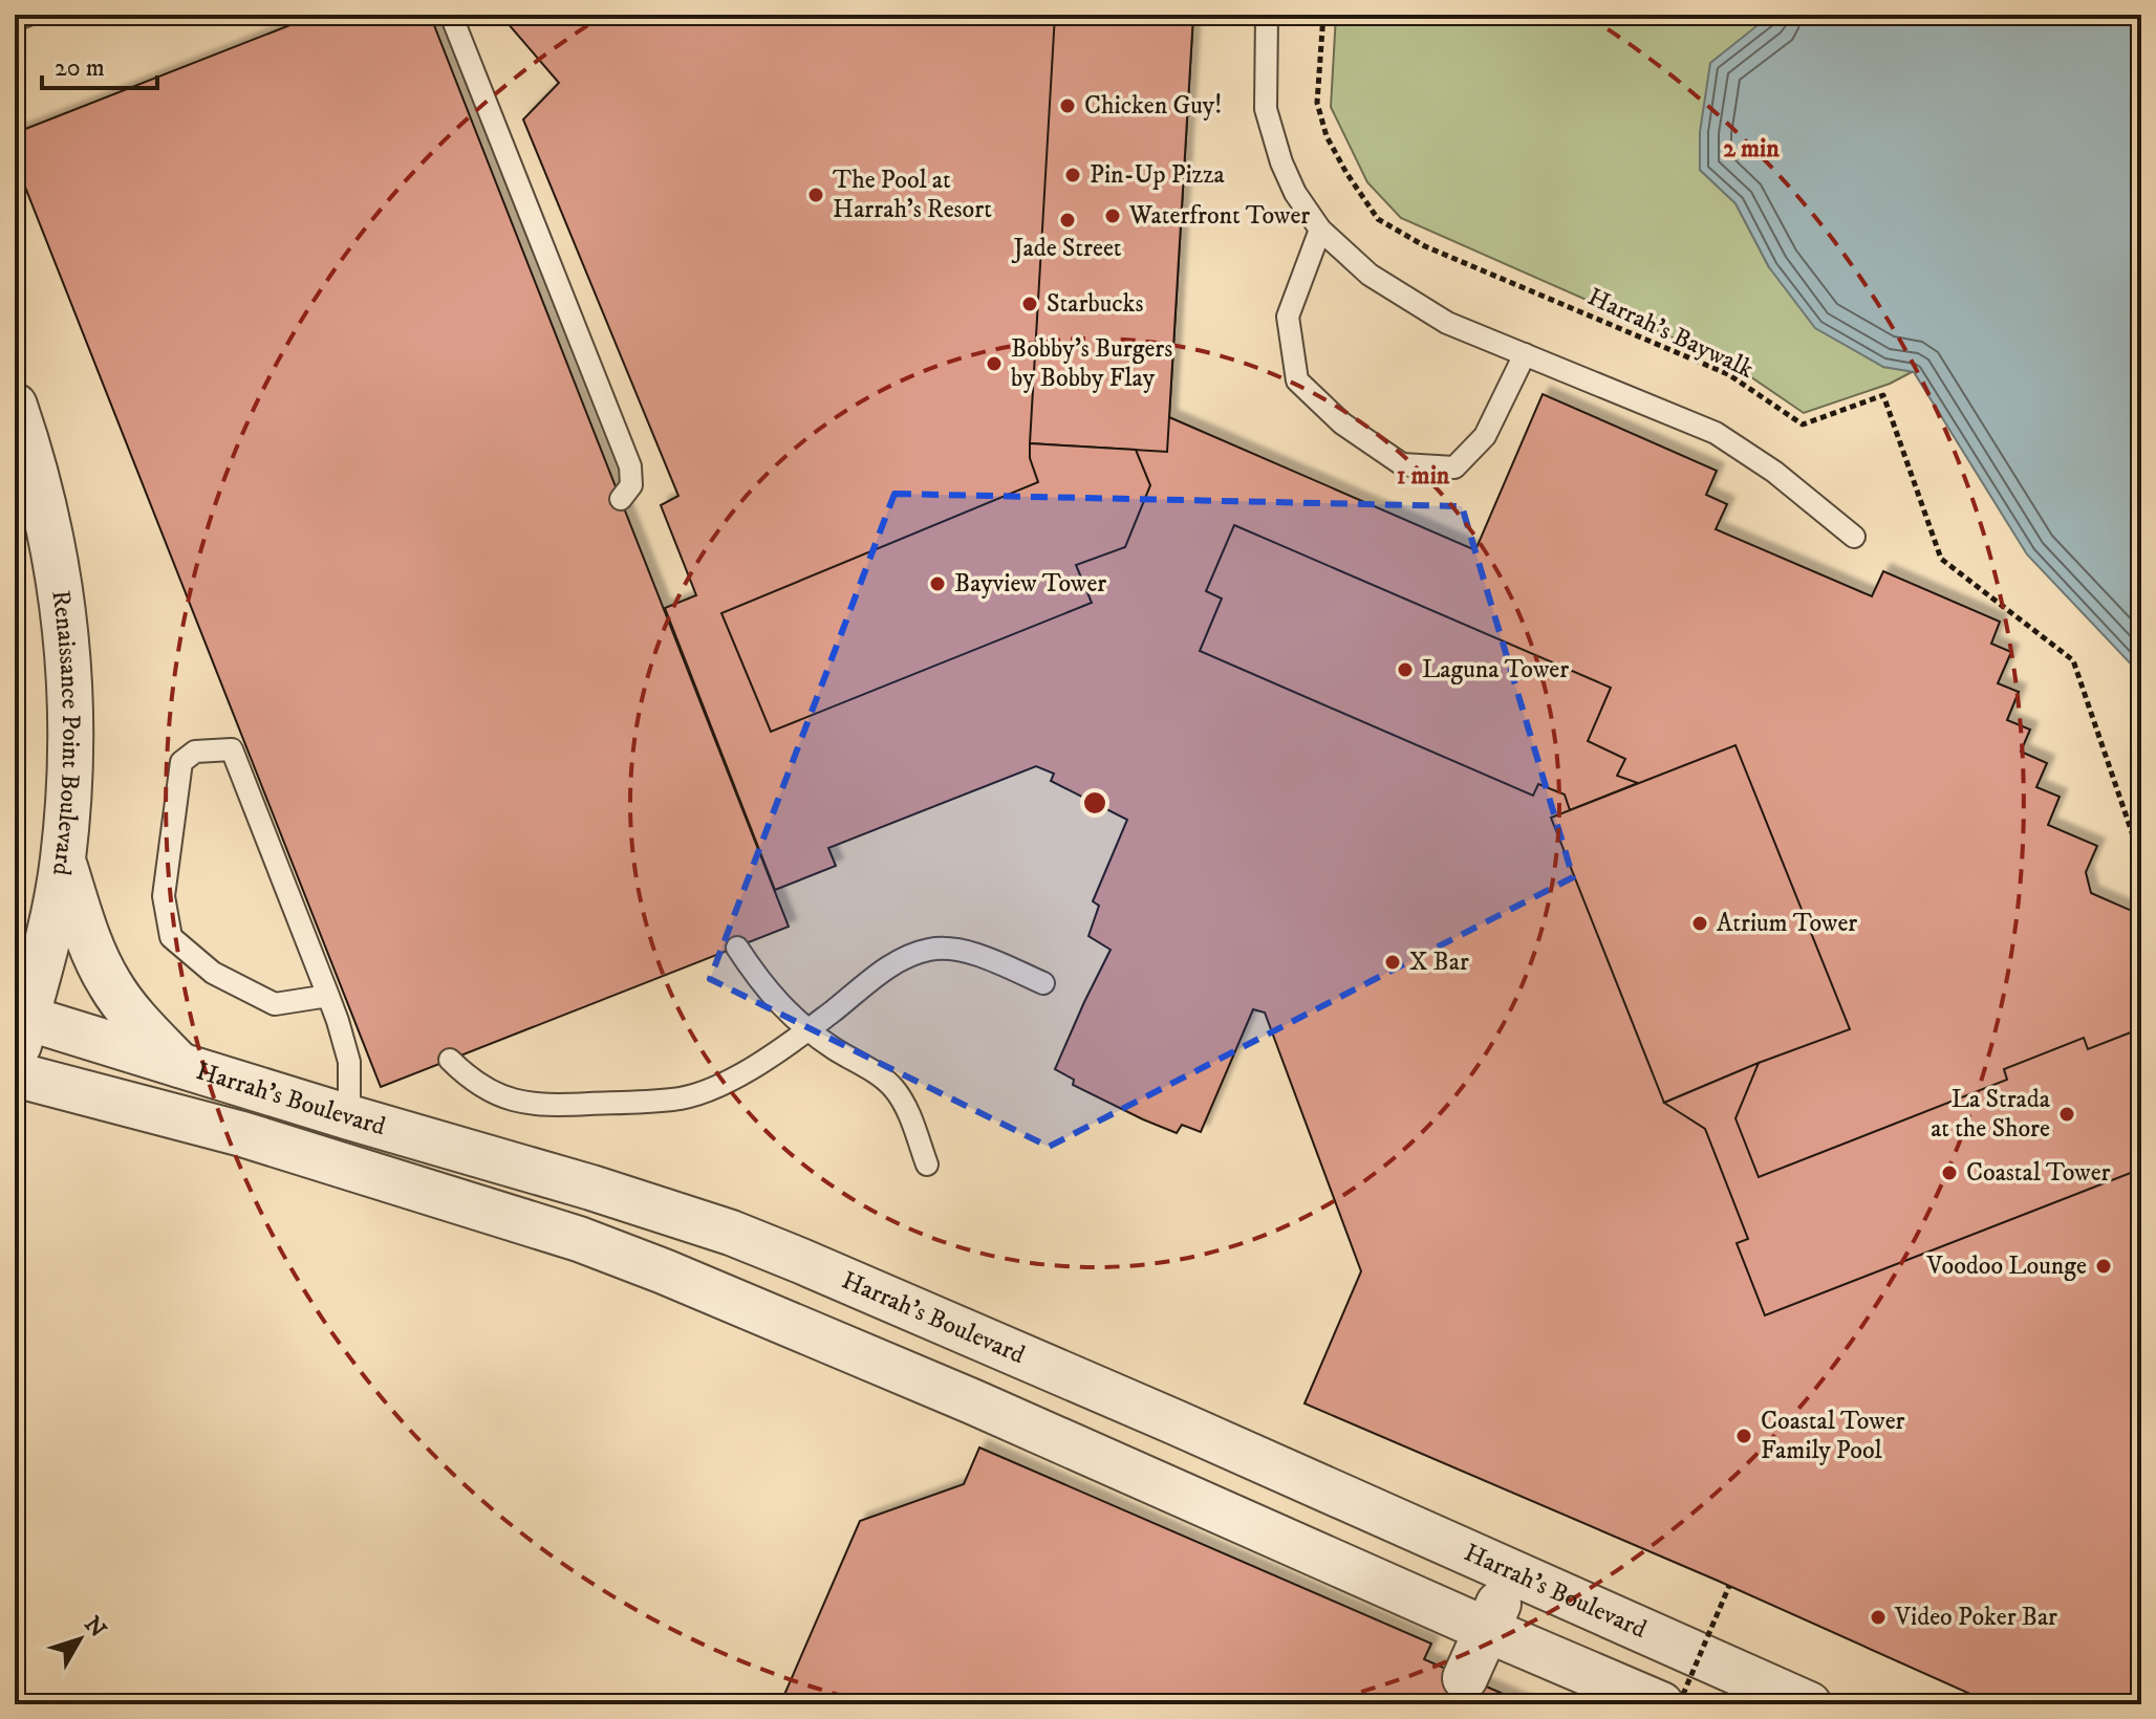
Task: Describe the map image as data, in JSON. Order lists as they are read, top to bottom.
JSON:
{
  "streets": {
    "street": ["Renaissance Point Boulevard", "Harrah's Boulevard"],
    "path": ["Harrah's Baywalk"]
  },
  "crossings": [
    ["Renaissance Point Boulevard", "Harrah's Boulevard"]
  ],
  "places": [
    "Chicken Guy!",
    "Pin-Up Pizza",
    "The Pool at Harrah's Resort",
    "Waterfront Tower",
    "Jade Street",
    "Starbucks",
    "Bobby's Burgers by Bobby Flay",
    "Bayview Tower",
    "Laguna Tower",
    "Atrium Tower",
    "X Bar",
    "La Strada at the Shore",
    "Coastal Tower",
    "Voodoo Lounge",
    "Coastal Tower Family Pool",
    "Video Poker Bar"
  ],
  "scale_bar": "20 m",
  "north": "top right",
  "rings": ["2 min", "1 min"]
}
